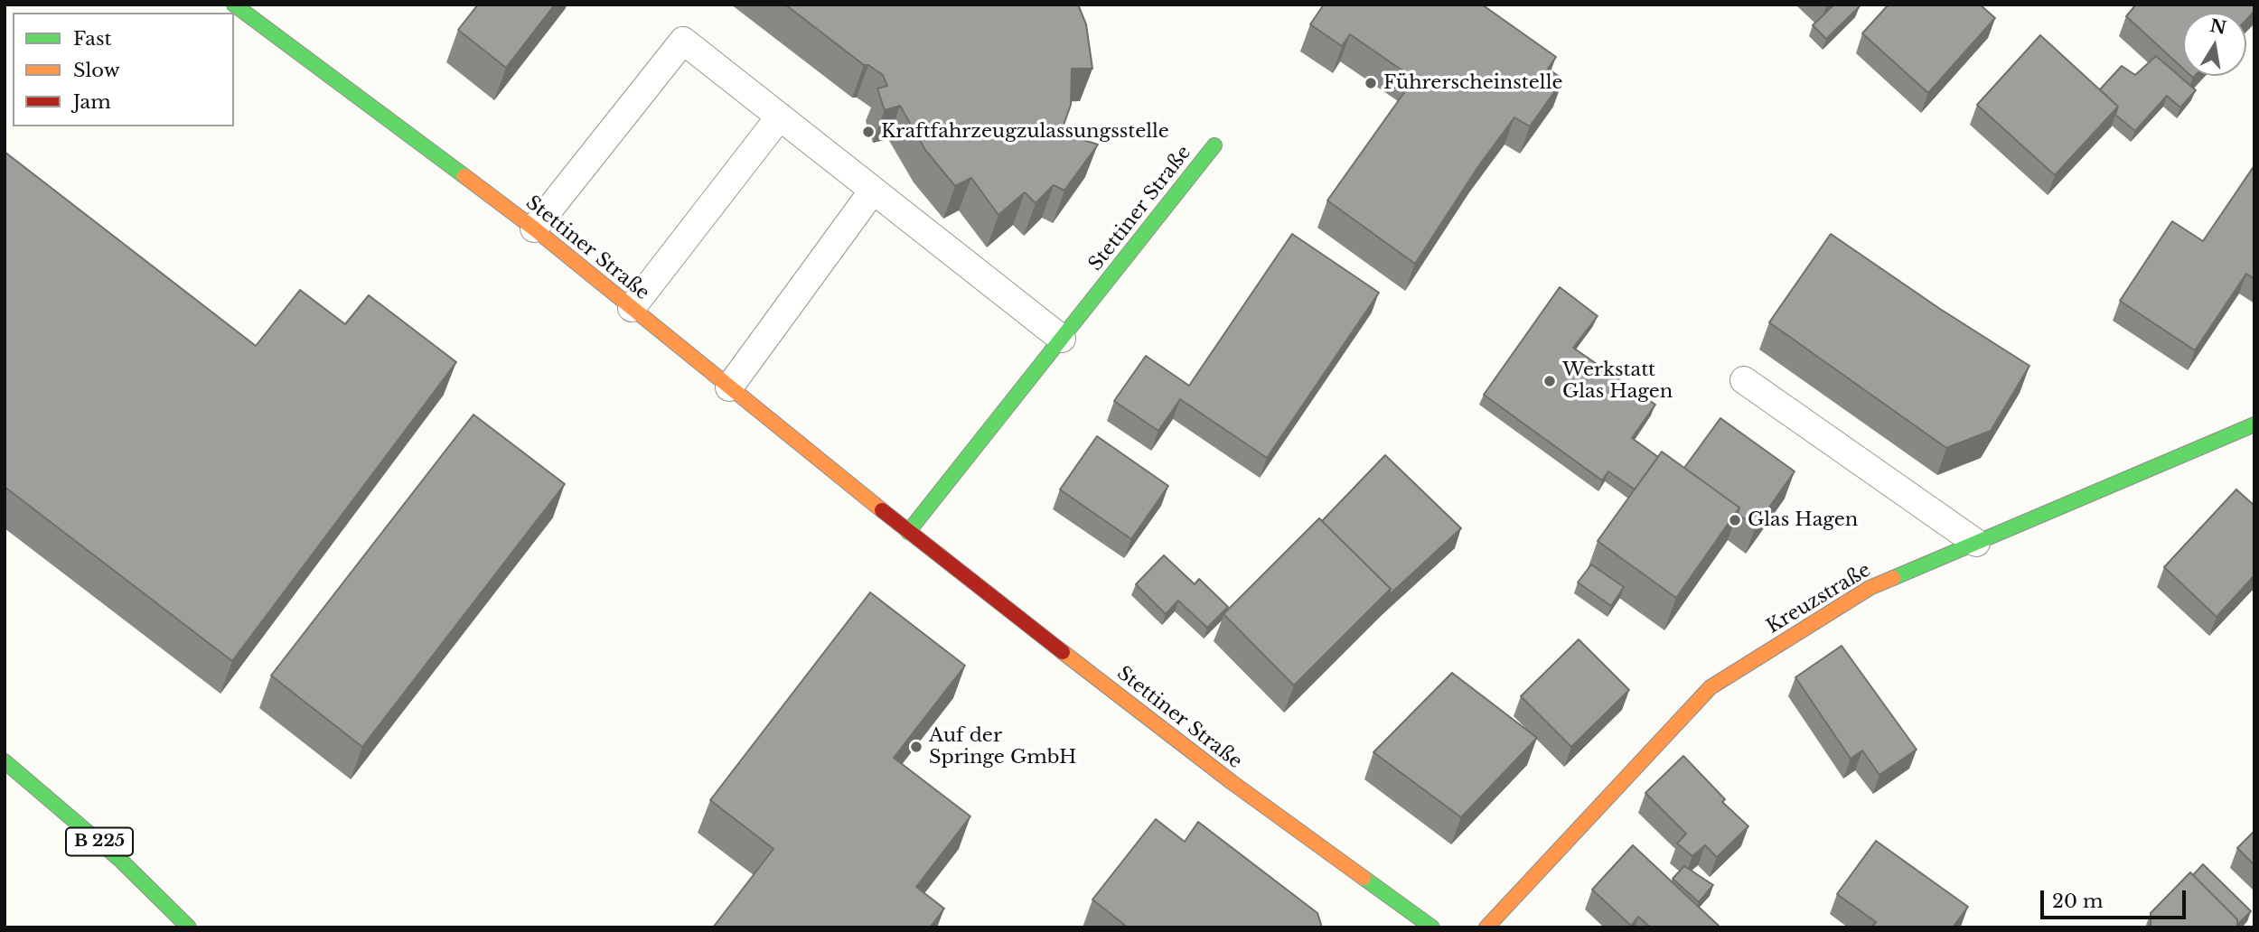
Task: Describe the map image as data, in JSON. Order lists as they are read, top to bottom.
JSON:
{
  "streets": {
    "street": ["Stettiner Straße", "Kreuzstraße", "B 225"]
  },
  "places": [
    "Führerscheinstelle",
    "Kraftfahrzeugzulassungsstelle",
    "Werkstatt Glas Hagen",
    "Glas Hagen",
    "Auf der Springe GmbH"
  ],
  "legend": ["Fast", "Slow", "Jam"],
  "scale_bar": "20 m",
  "north": "top"
}
